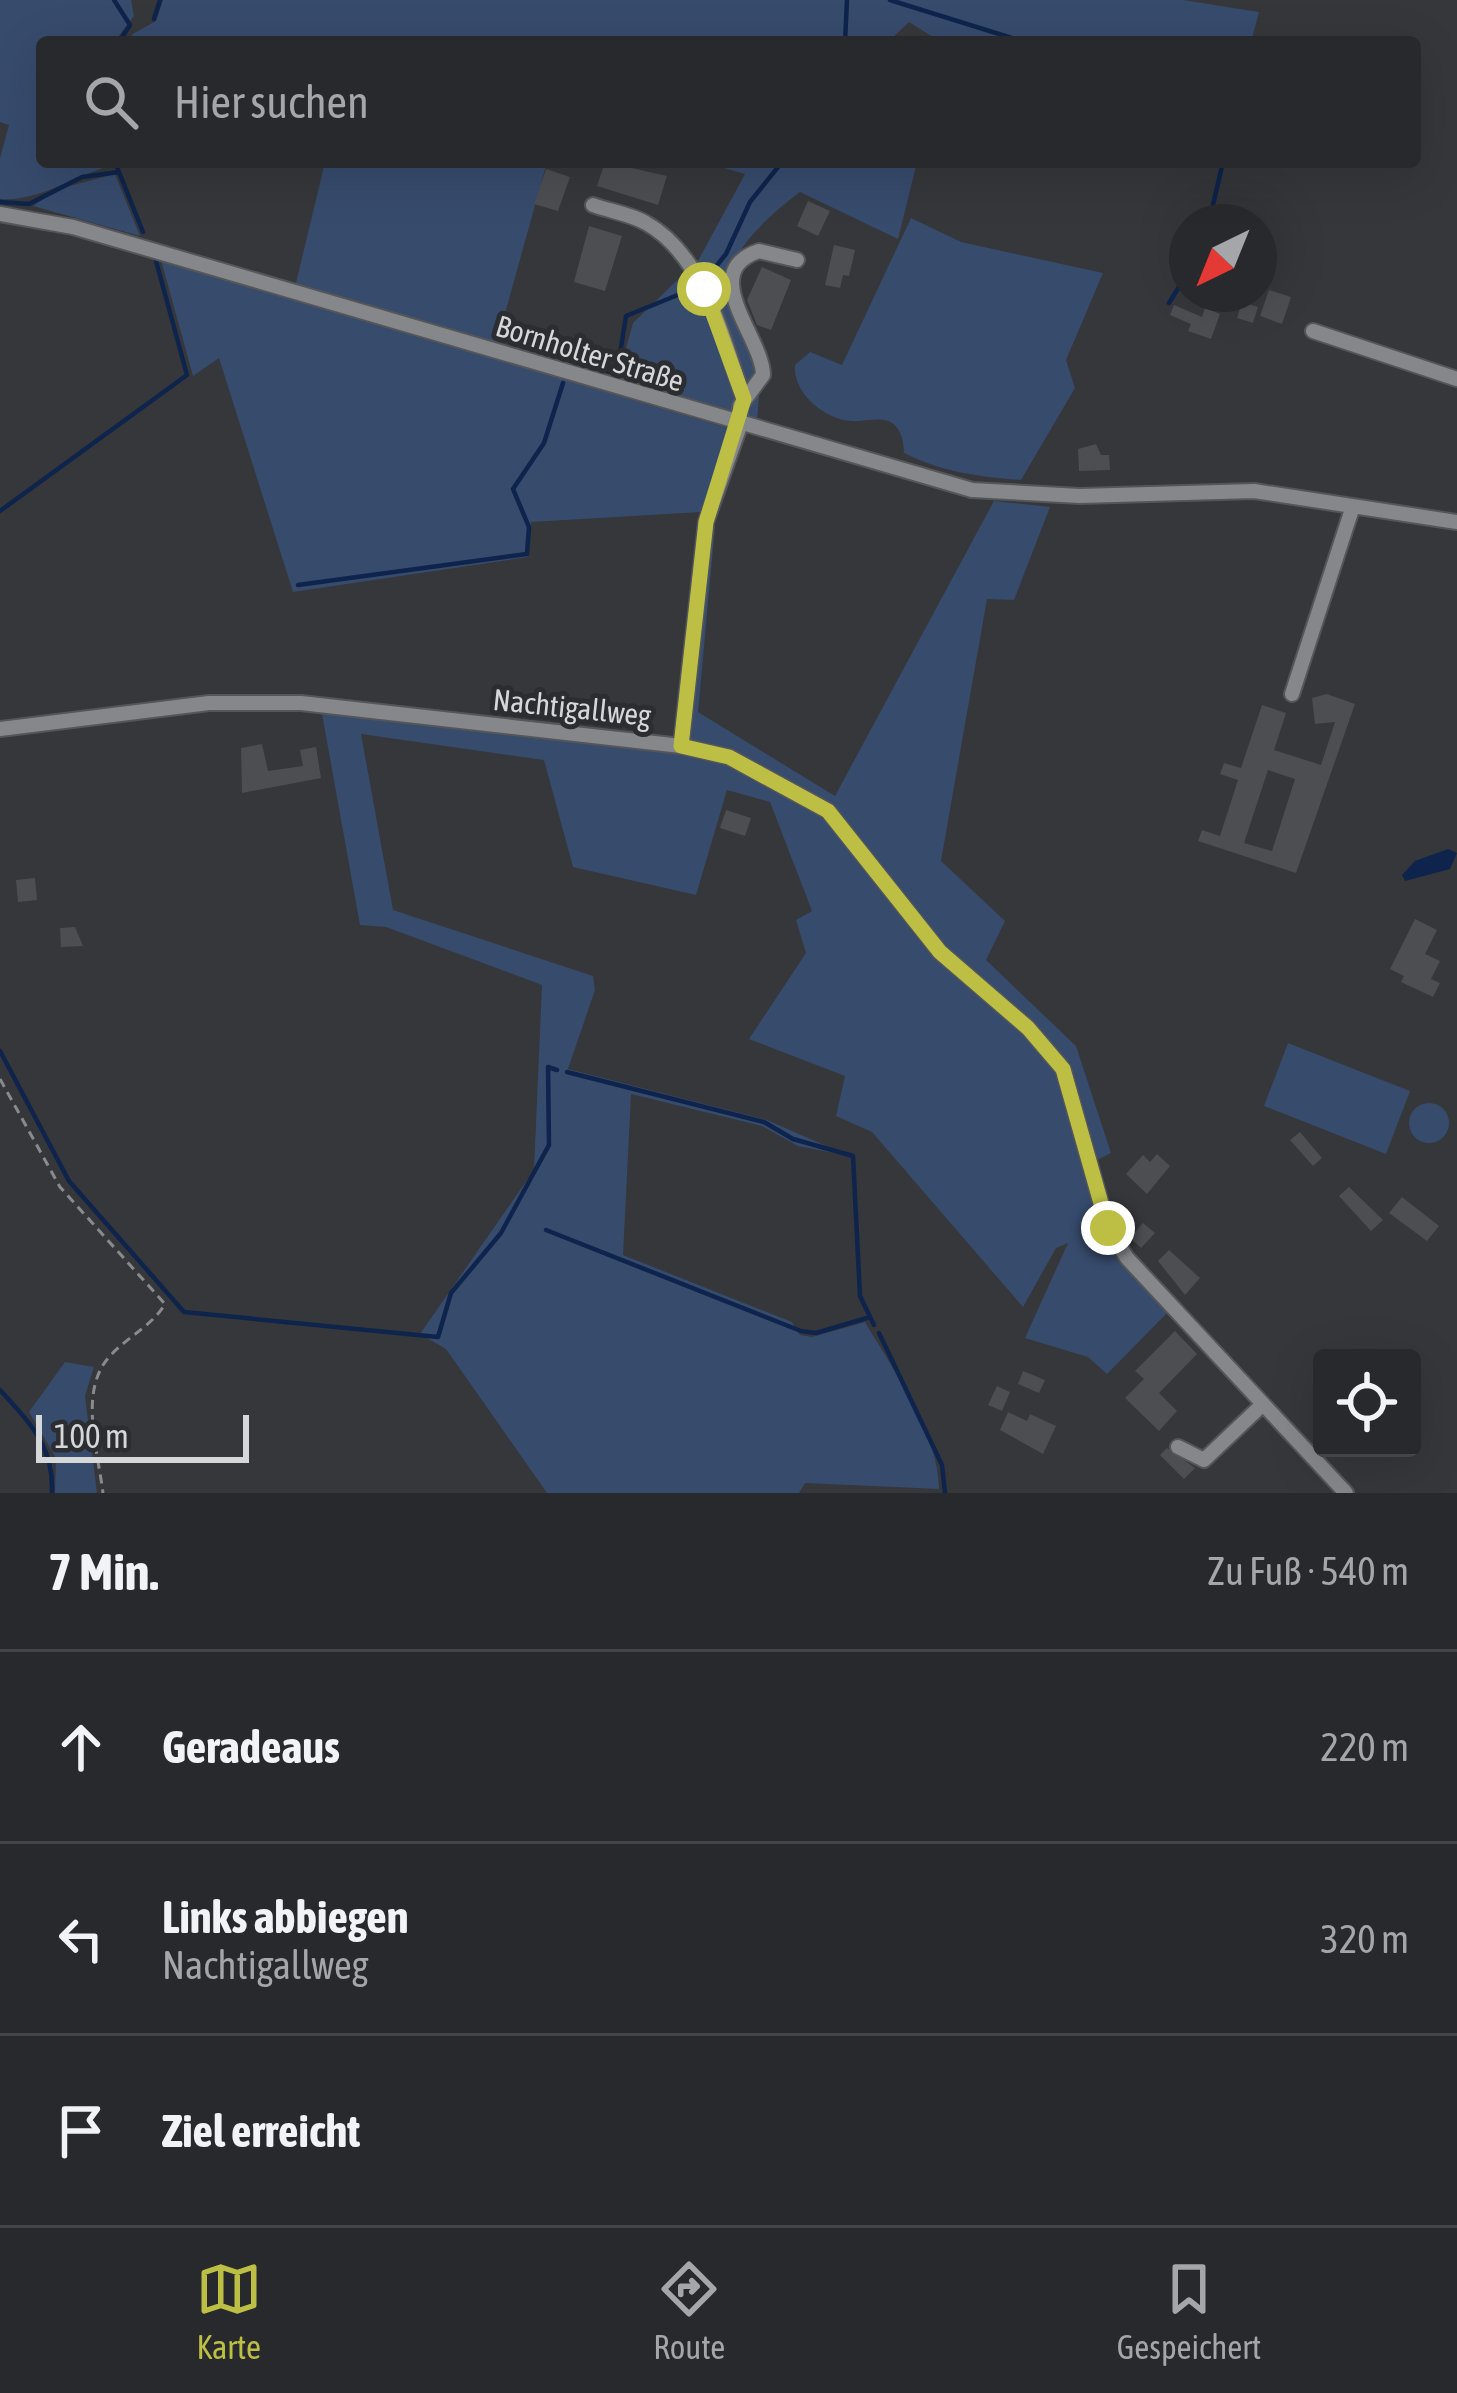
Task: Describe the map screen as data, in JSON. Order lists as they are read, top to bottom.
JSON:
{
  "streets": {
    "street": ["Bornholter Straße", "Nachtigallweg"]
  },
  "scale_bar": "100 m",
  "north": "bottom left",
  "page": {
    "search": "Hier suchen",
    "scale": "100 m",
    "heading": ["7 Min.", "Zu Fuß · 540 m"],
    "list": [
      ["Geradeaus", "220 m"],
      ["Links abbiegen", "Nachtigallweg", "320 m"],
      "Ziel erreicht"
    ],
    "nav": ["Karte", "Route", "Gespeichert"]
  }
}
